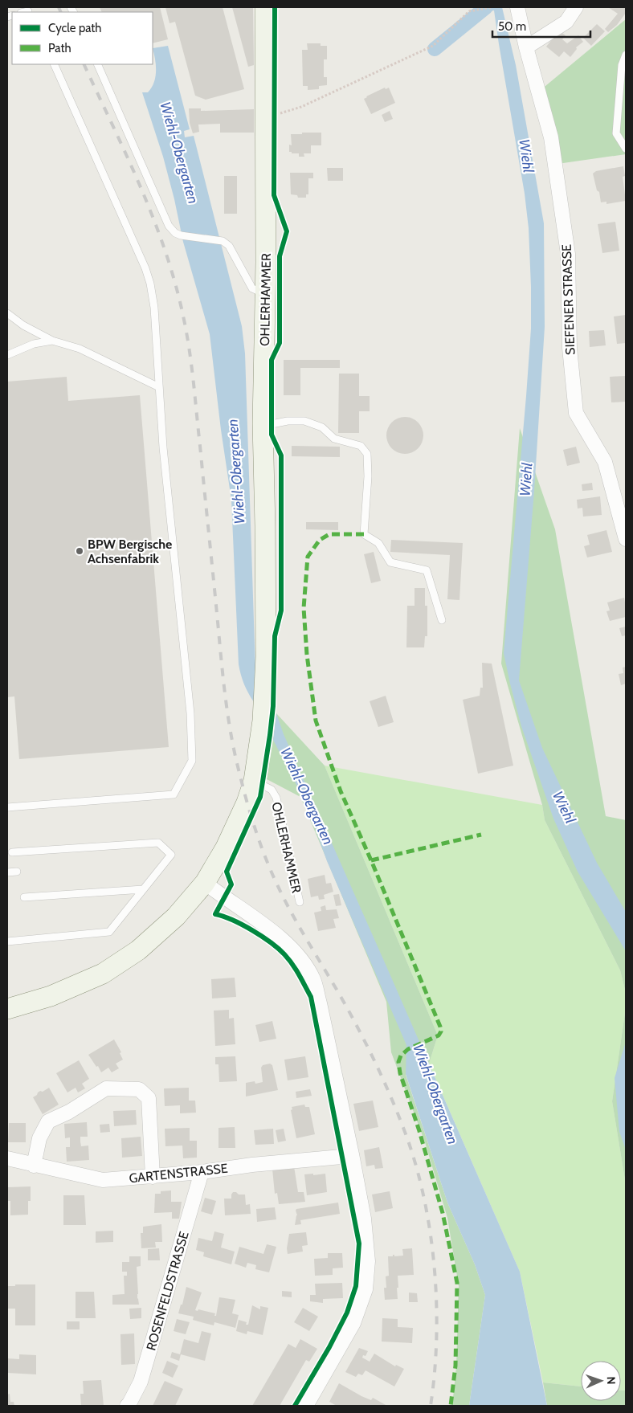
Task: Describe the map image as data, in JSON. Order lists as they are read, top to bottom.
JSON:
{
  "streets": {
    "street": [
      "OHLERHAMMER",
      "SIEFENER STRASSE",
      "GARTENSTRASSE",
      "ROSENFELDSTRASSE"
    ]
  },
  "crossings": [
    ["GARTENSTRASSE", "ROSENFELDSTRASSE"]
  ],
  "water": ["Wiehl-Obergarten", "Wiehl"],
  "places": ["BPW Bergische Achsenfabrik"],
  "legend": ["Cycle path", "Path"],
  "scale_bar": "50 m",
  "north": "right"
}
